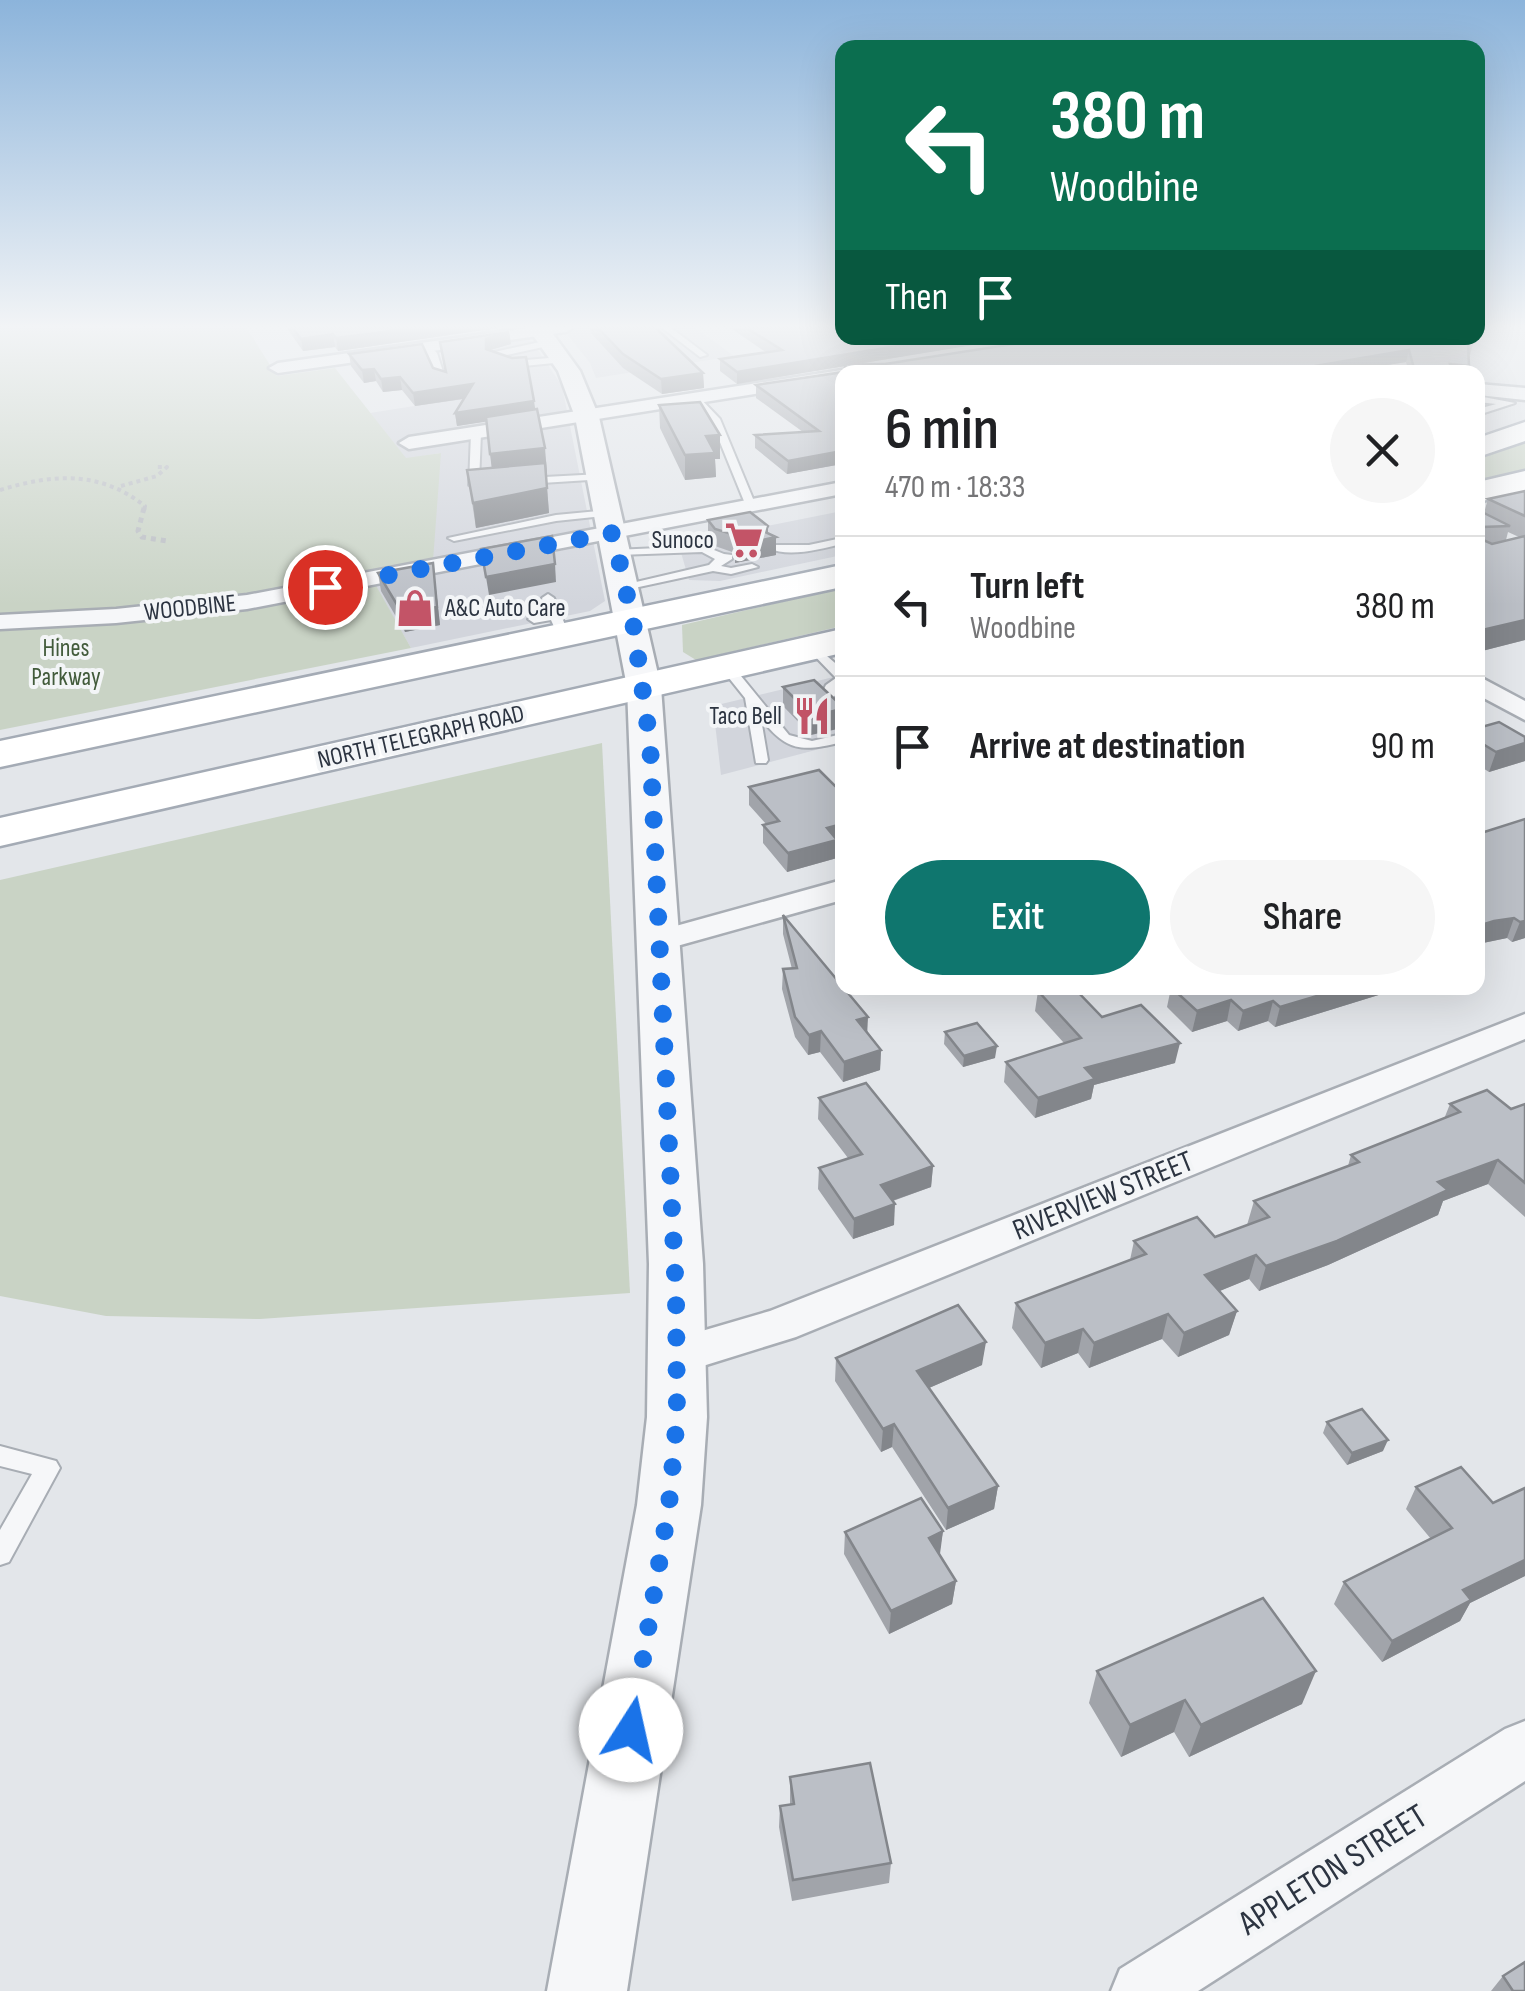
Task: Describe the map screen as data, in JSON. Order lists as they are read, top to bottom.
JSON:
{
  "streets": {
    "main road": ["NORTH TELEGRAPH ROAD"],
    "street": ["WOODBINE", "RIVERVIEW STREET", "APPLETON STREET"]
  },
  "parks": ["Hines Parkway"],
  "places": {
    "supermarket": ["Sunoco"],
    "shop": ["A&C Auto Care"],
    "restaurant": ["Taco Bell"]
  },
  "page": {
    "turn": ["380 m", "Woodbine"],
    "then": "Then",
    "heading": ["6 min", "470 m · 18:33"],
    "list": [
      {
        "name": "Turn left",
        "note": "Woodbine",
        "value": "380 m"
      },
      {
        "name": "Arrive at destination",
        "value": "90 m"
      }
    ],
    "buttons": ["Exit", "Share"]
  }
}
